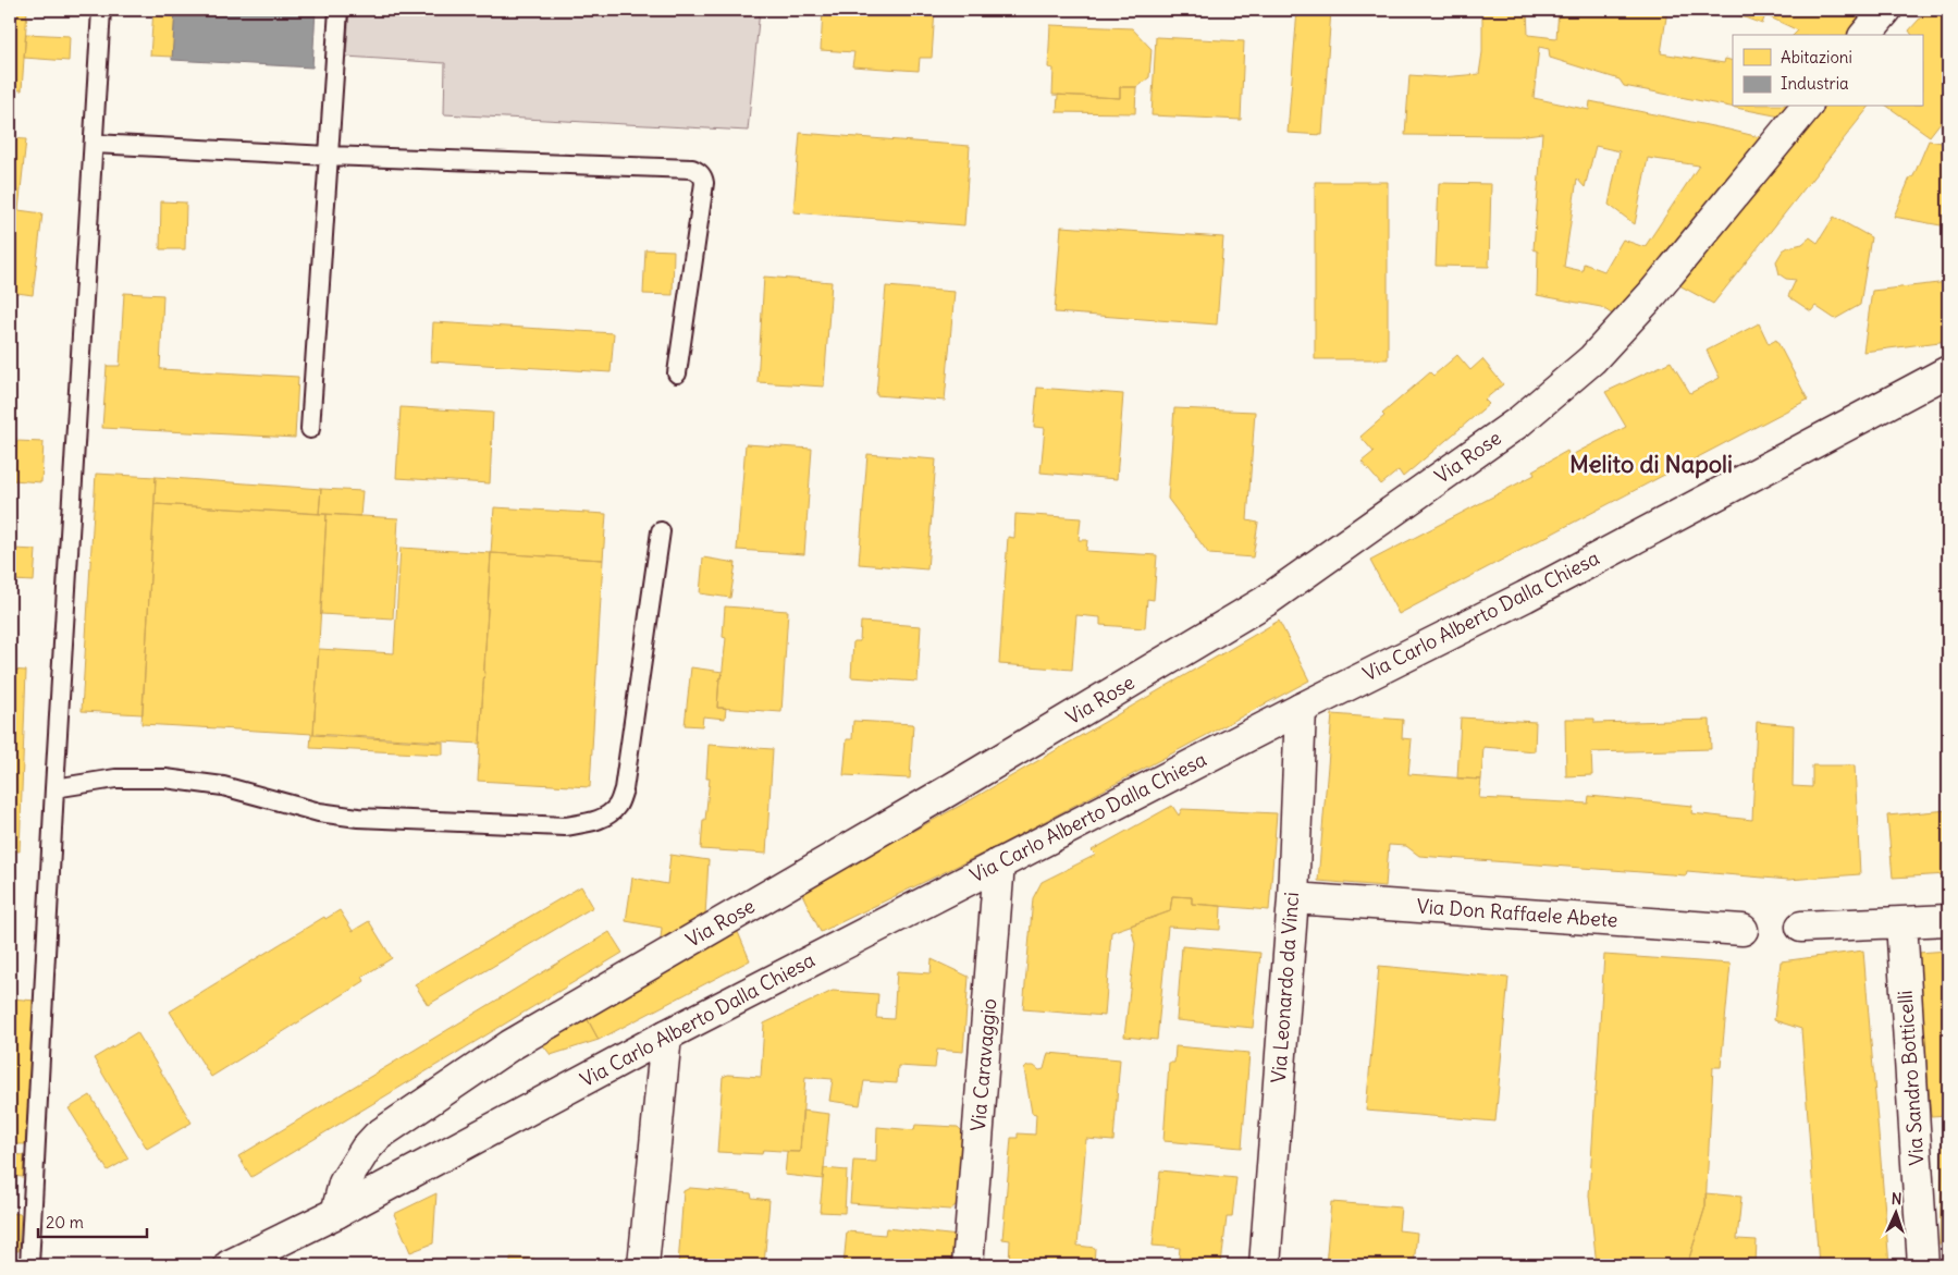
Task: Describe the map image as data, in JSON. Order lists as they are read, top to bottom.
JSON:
{
  "streets": {
    "street": [
      "Via Rose",
      "Via Carlo Alberto Dalla Chiesa",
      "Via Don Raffaele Abete",
      "Via Leonardo da Vinci",
      "Via Caravaggio",
      "Via Sandro Botticelli"
    ]
  },
  "crossings": [
    ["Via Rose", "Via Carlo Alberto Dalla Chiesa"],
    ["Via Carlo Alberto Dalla Chiesa", "Via Leonardo da Vinci"],
    ["Via Carlo Alberto Dalla Chiesa", "Via Caravaggio"],
    ["Via Don Raffaele Abete", "Via Leonardo da Vinci"]
  ],
  "districts": ["Melito di Napoli"],
  "legend": ["Abitazioni", "Industria"],
  "scale_bar": "20 m",
  "north": "top"
}
